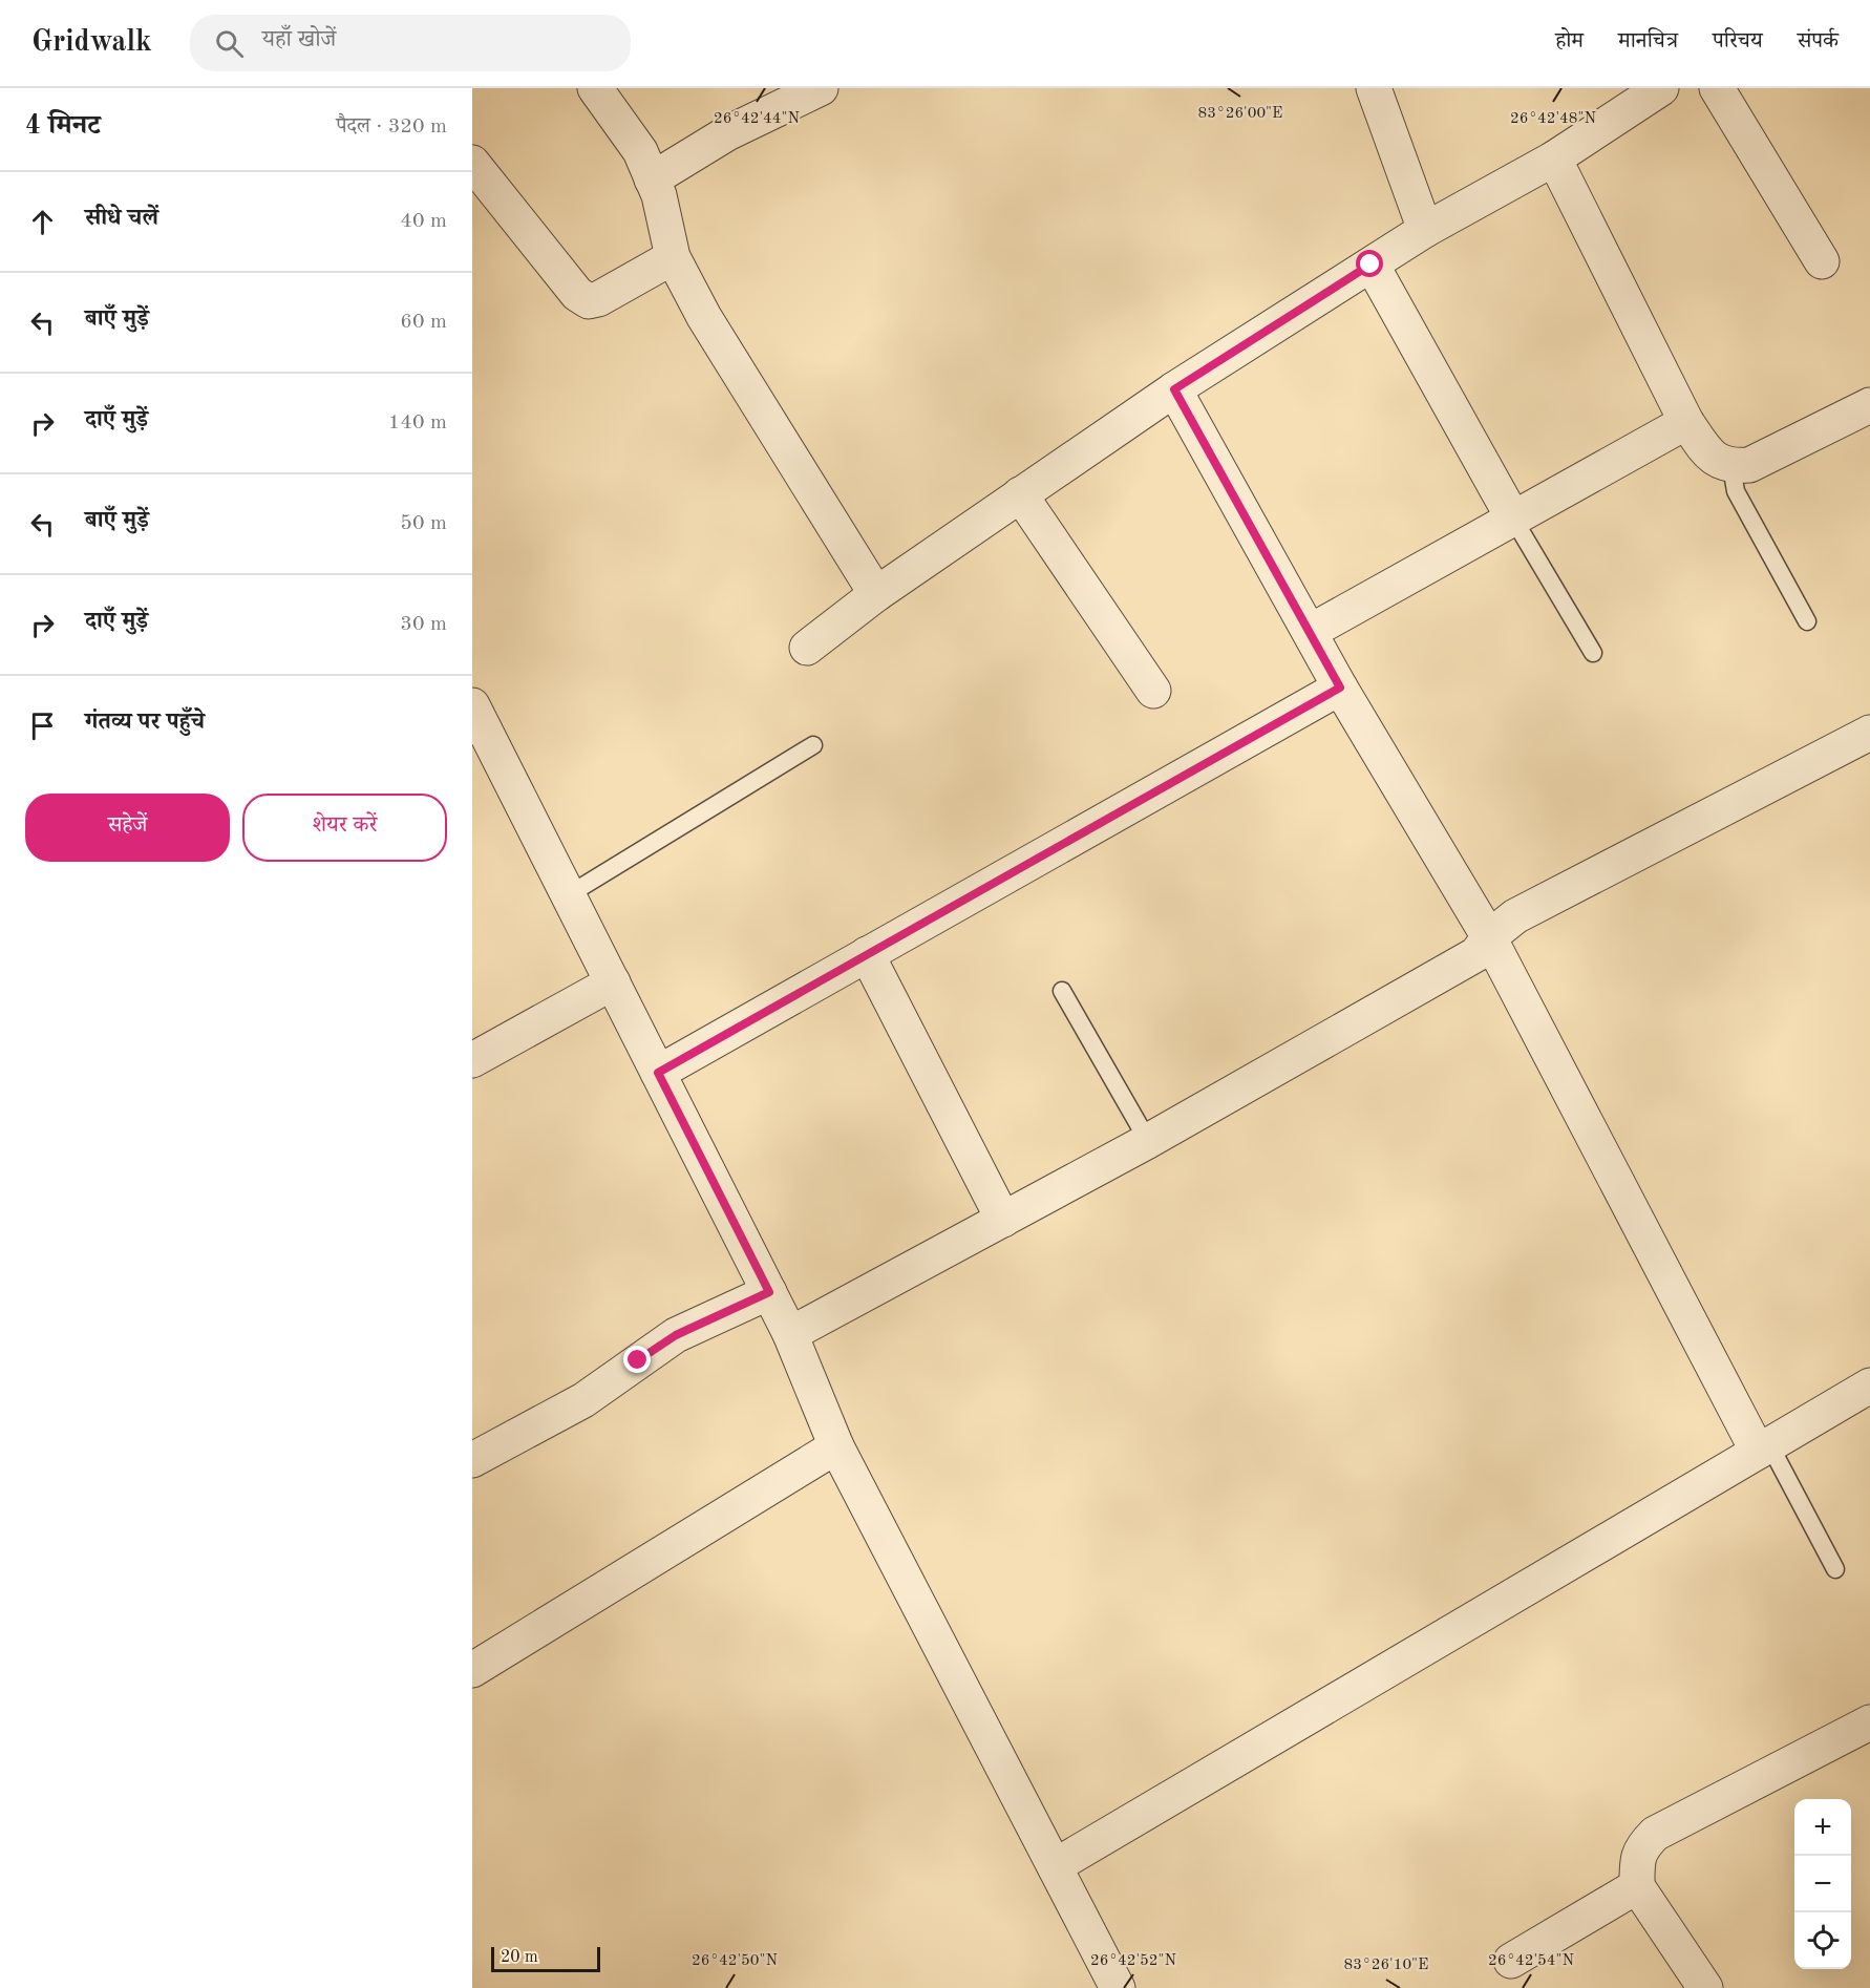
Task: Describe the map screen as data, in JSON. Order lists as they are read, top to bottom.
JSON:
{
  "scale_bar": "20 m",
  "page": {
    "header": "Gridwalk",
    "search": "यहाँ खोजें",
    "nav": [
      "होम",
      "मानचित्र",
      "परिचय",
      "संपर्क"
    ],
    "heading": ["4 मिनट", "पैदल · 320 m"],
    "list": [
      ["सीधे चलें", "40 m"],
      ["बाएँ मुड़ें", "60 m"],
      ["दाएँ मुड़ें", "140 m"],
      ["बाएँ मुड़ें", "50 m"],
      ["दाएँ मुड़ें", "30 m"],
      "गंतव्य पर पहुँचे"
    ],
    "buttons": ["सहेजें", "शेयर करें"],
    "map_buttons": ["+", "−"],
    "scale": "20 m"
  },
  "coordinates": [
    "83°26'00\"E",
    "26°42'44\"N",
    "26°42'48\"N",
    "26°42'50\"N",
    "26°42'52\"N",
    "26°42'54\"N",
    "83°26'10\"E"
  ]
}
